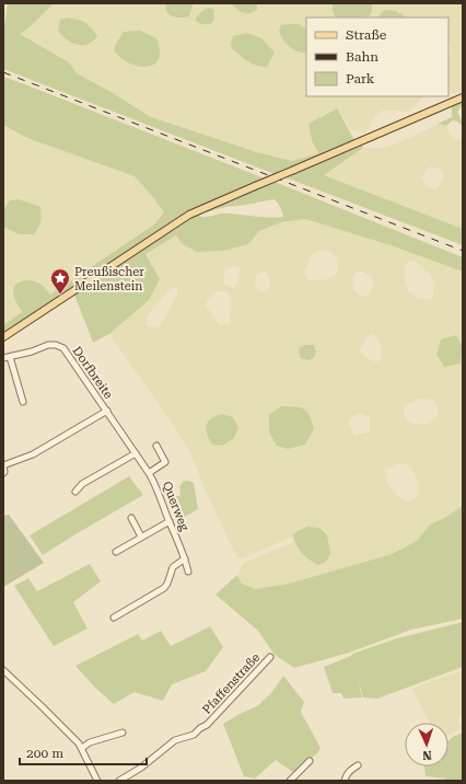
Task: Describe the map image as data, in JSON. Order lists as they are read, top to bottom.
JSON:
{
  "streets": {
    "street": ["Dorfbreite", "Querweg", "Pfaffenstraße"]
  },
  "crossings": [
    ["Dorfbreite", "Querweg"]
  ],
  "places": {
    "place": ["Preußischer Meilenstein"]
  },
  "legend": ["Straße", "Bahn", "Park"],
  "scale_bar": "200 m",
  "north": "bottom"
}
